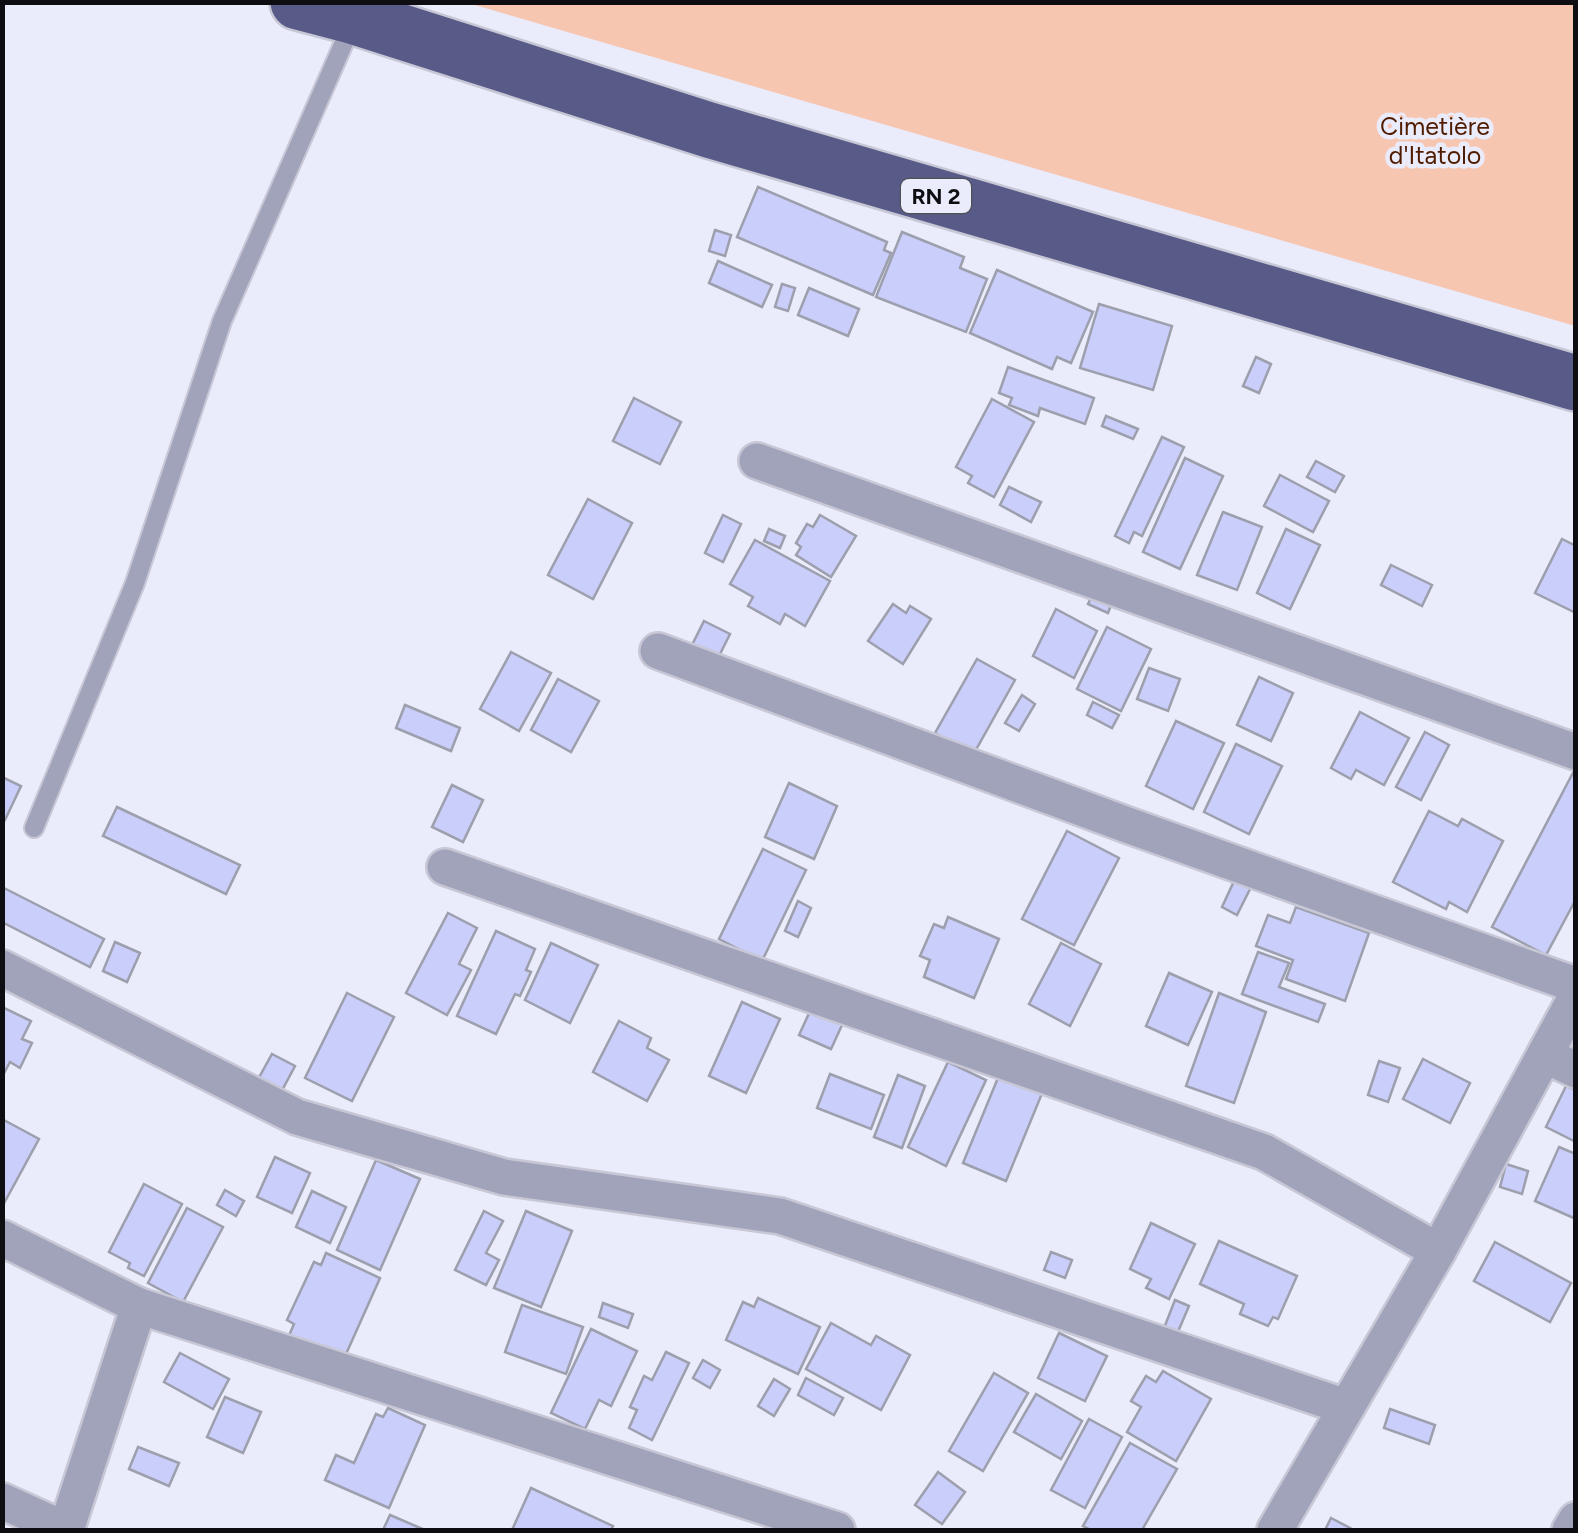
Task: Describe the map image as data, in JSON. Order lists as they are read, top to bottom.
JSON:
{
  "streets": {
    "highway": ["RN 2"]
  },
  "parks": ["Cimetière d'Itatolo"]
}
